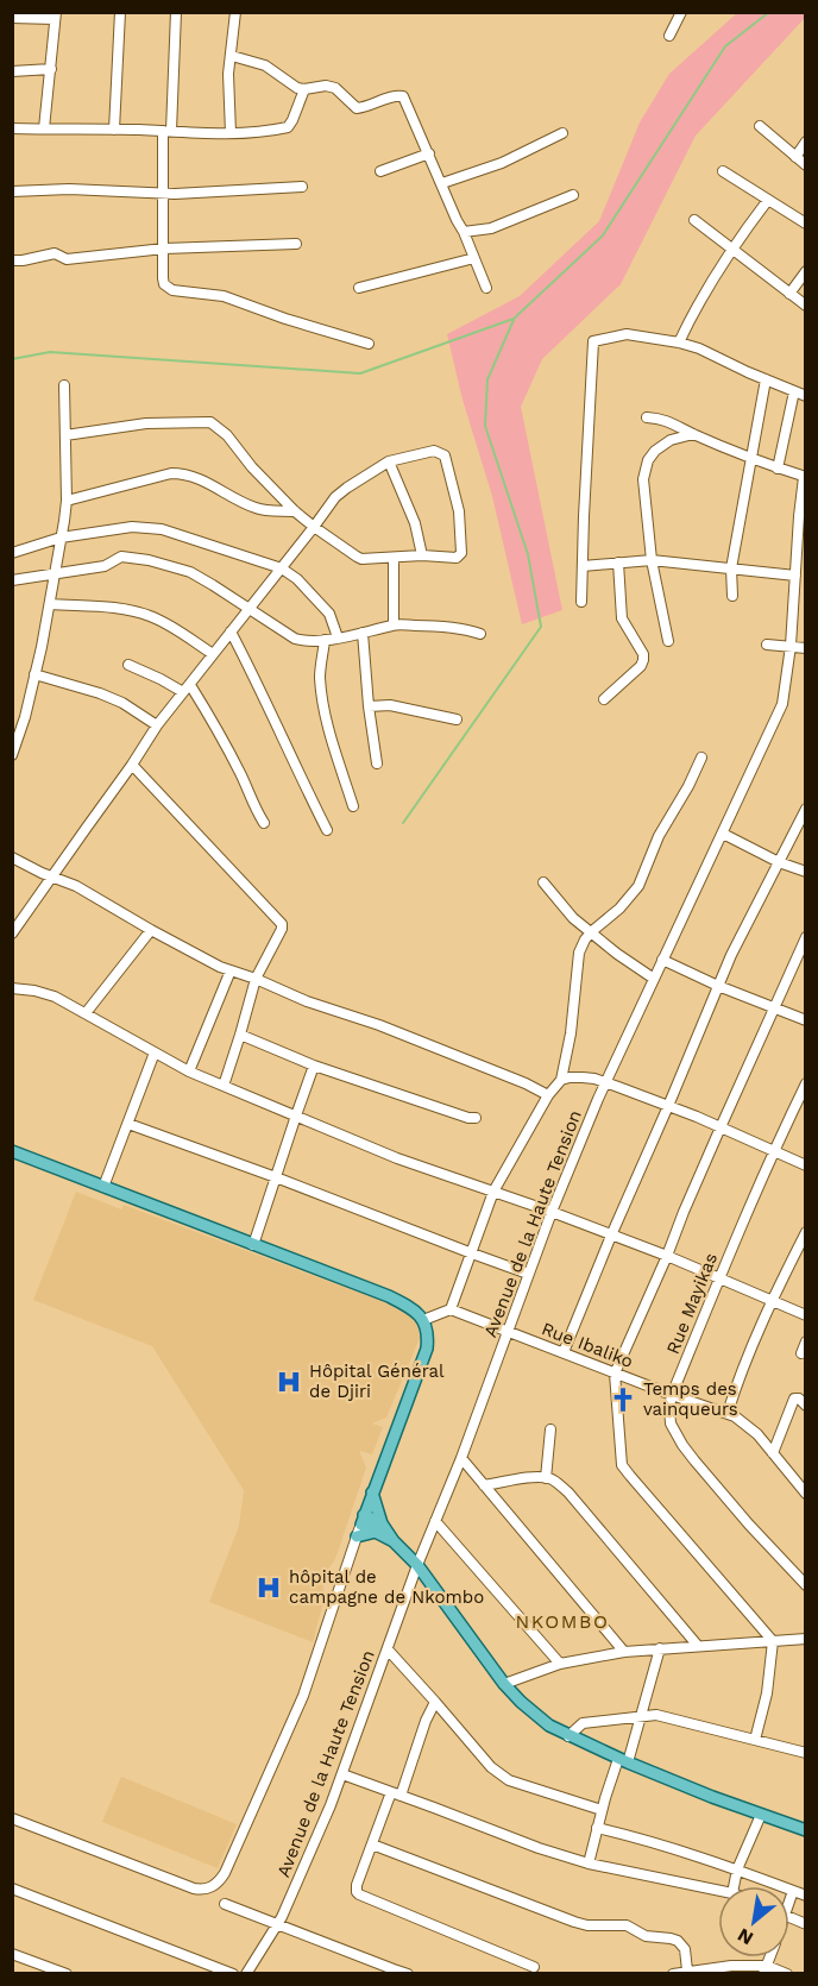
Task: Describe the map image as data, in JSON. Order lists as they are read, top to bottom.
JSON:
{
  "streets": {
    "street": ["Avenue de la Haute Tension", "Rue Mayikas", "Rue Ibaliko"]
  },
  "crossings": [
    ["Avenue de la Haute Tension", "Rue Ibaliko"],
    ["Rue Mayikas", "Rue Ibaliko"]
  ],
  "districts": ["NKOMBO"],
  "places": {
    "hospital": ["Hôpital Général de Djiri", "hôpital de campagne de Nkombo"],
    "church": ["Temps des vainqueurs"]
  },
  "north": "bottom left"
}
